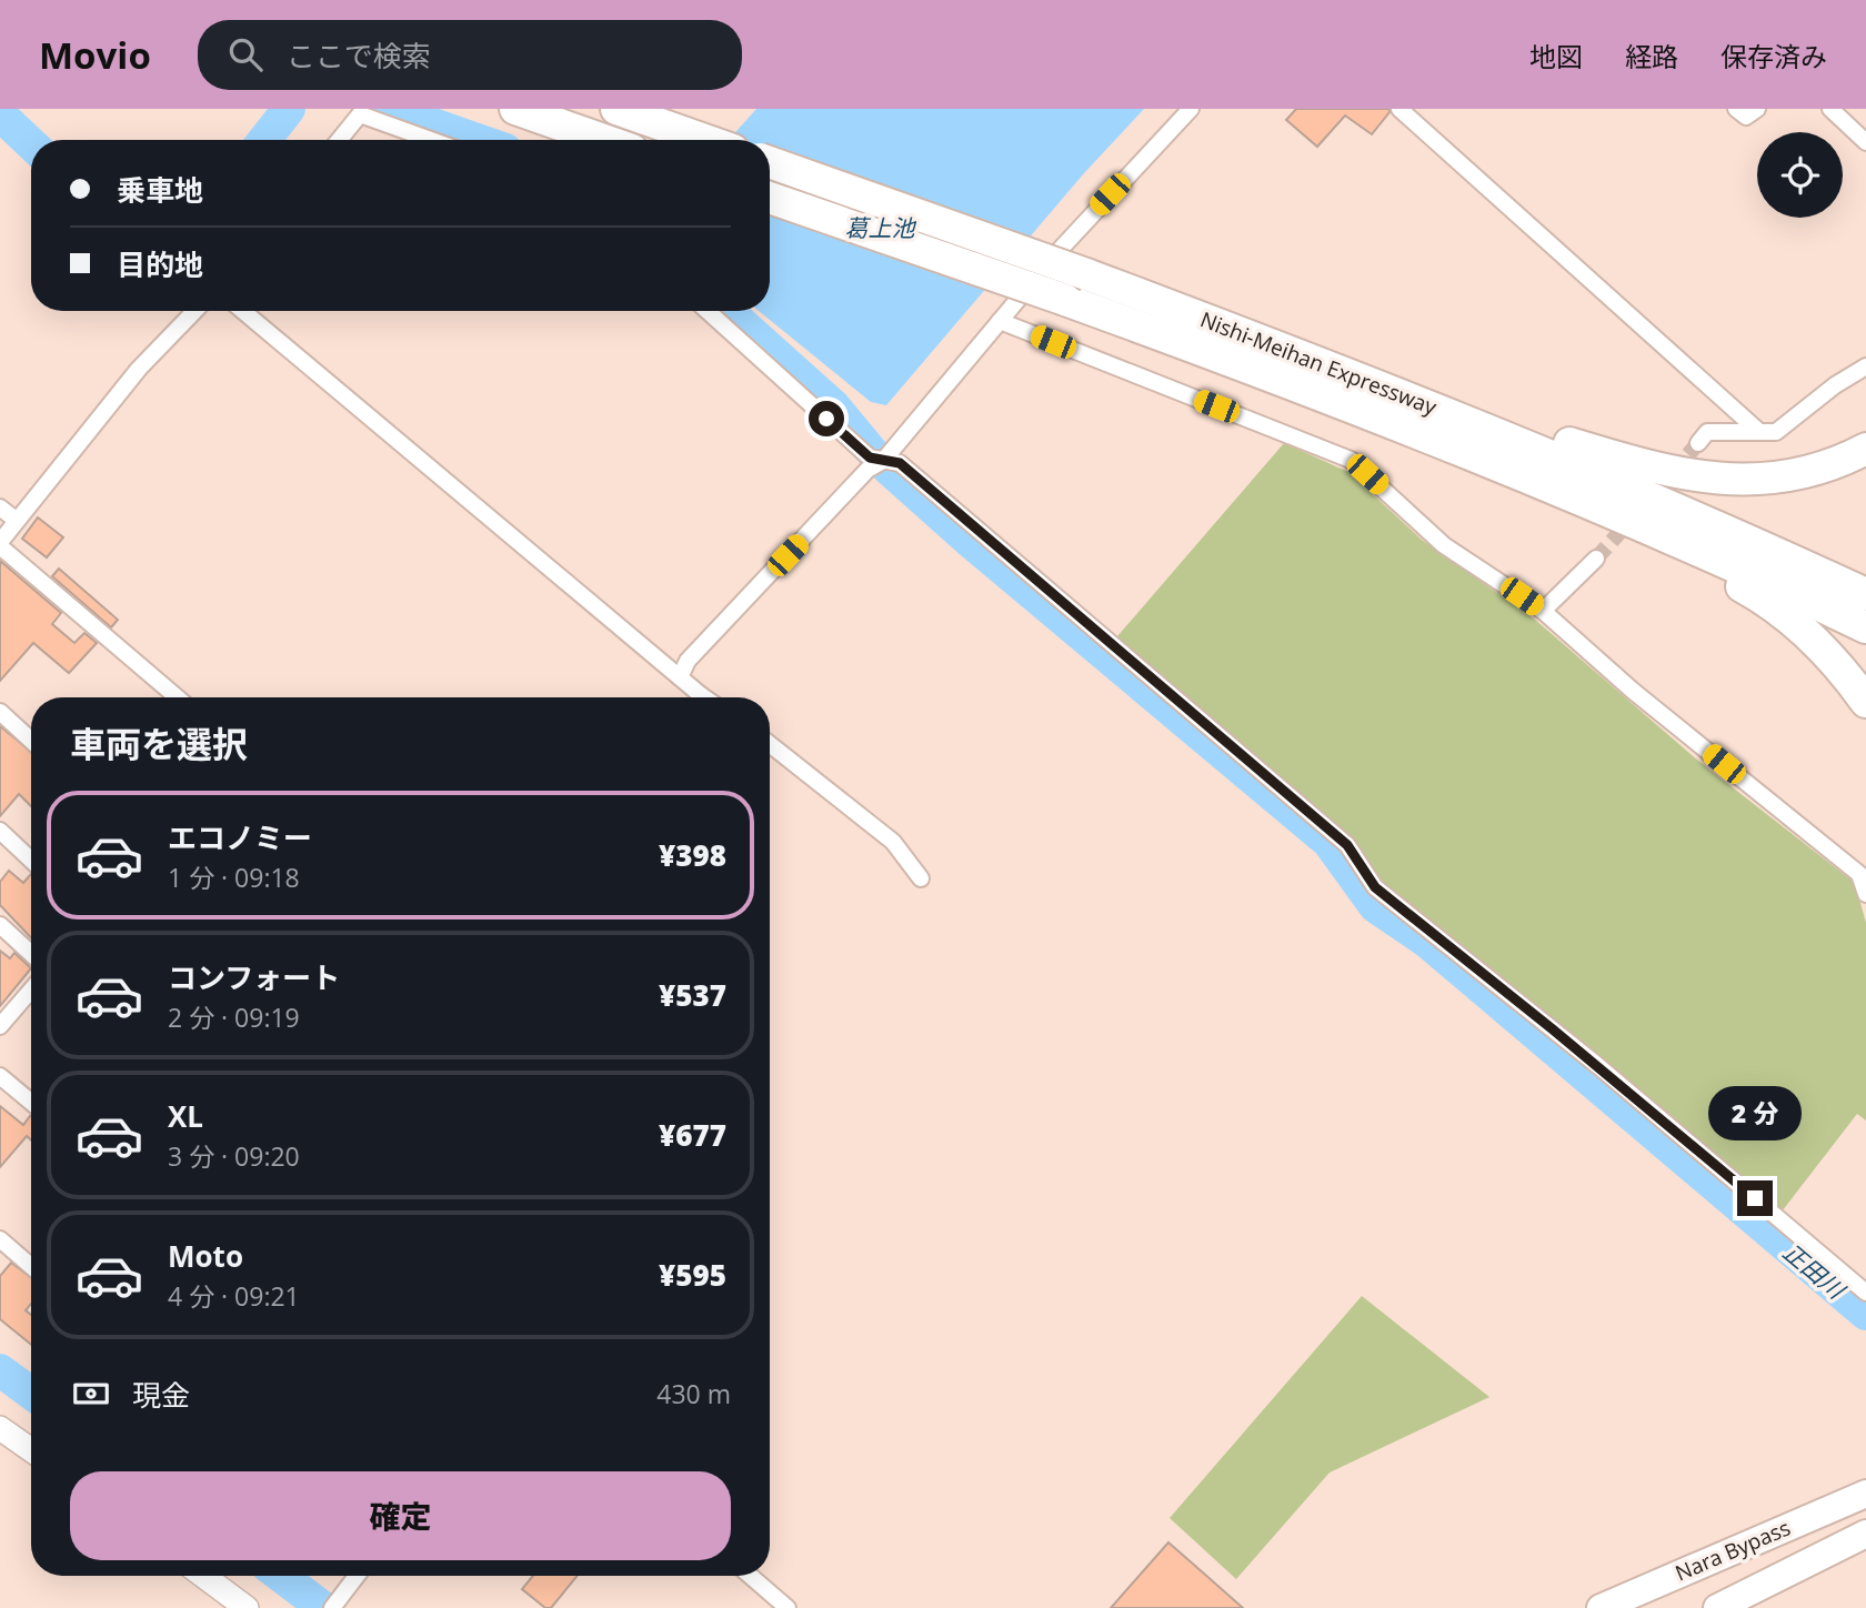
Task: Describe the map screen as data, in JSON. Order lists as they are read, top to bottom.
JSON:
{
  "streets": {
    "highway": ["Nishi-Meihan Expressway", "Nara Bypass"]
  },
  "water": ["葛上池", "正田川"],
  "page": {
    "header": "Movio",
    "search": "ここで検索",
    "nav": ["地図", "経路", "保存済み"],
    "banner": ["乗車地", "目的地"],
    "heading": "車両を選択",
    "list": [
      {
        "name": "エコノミー",
        "note": "1 分 · 09:18",
        "value": "¥398"
      },
      {
        "name": "コンフォート",
        "note": "2 分 · 09:19",
        "value": "¥537"
      },
      {
        "name": "XL",
        "note": "3 分 · 09:20",
        "value": "¥677"
      },
      {
        "name": "Moto",
        "note": "4 分 · 09:21",
        "value": "¥595"
      }
    ],
    "bubble": "2 分",
    "pay": ["現金", "430 m"],
    "buttons": "確定"
  }
}
